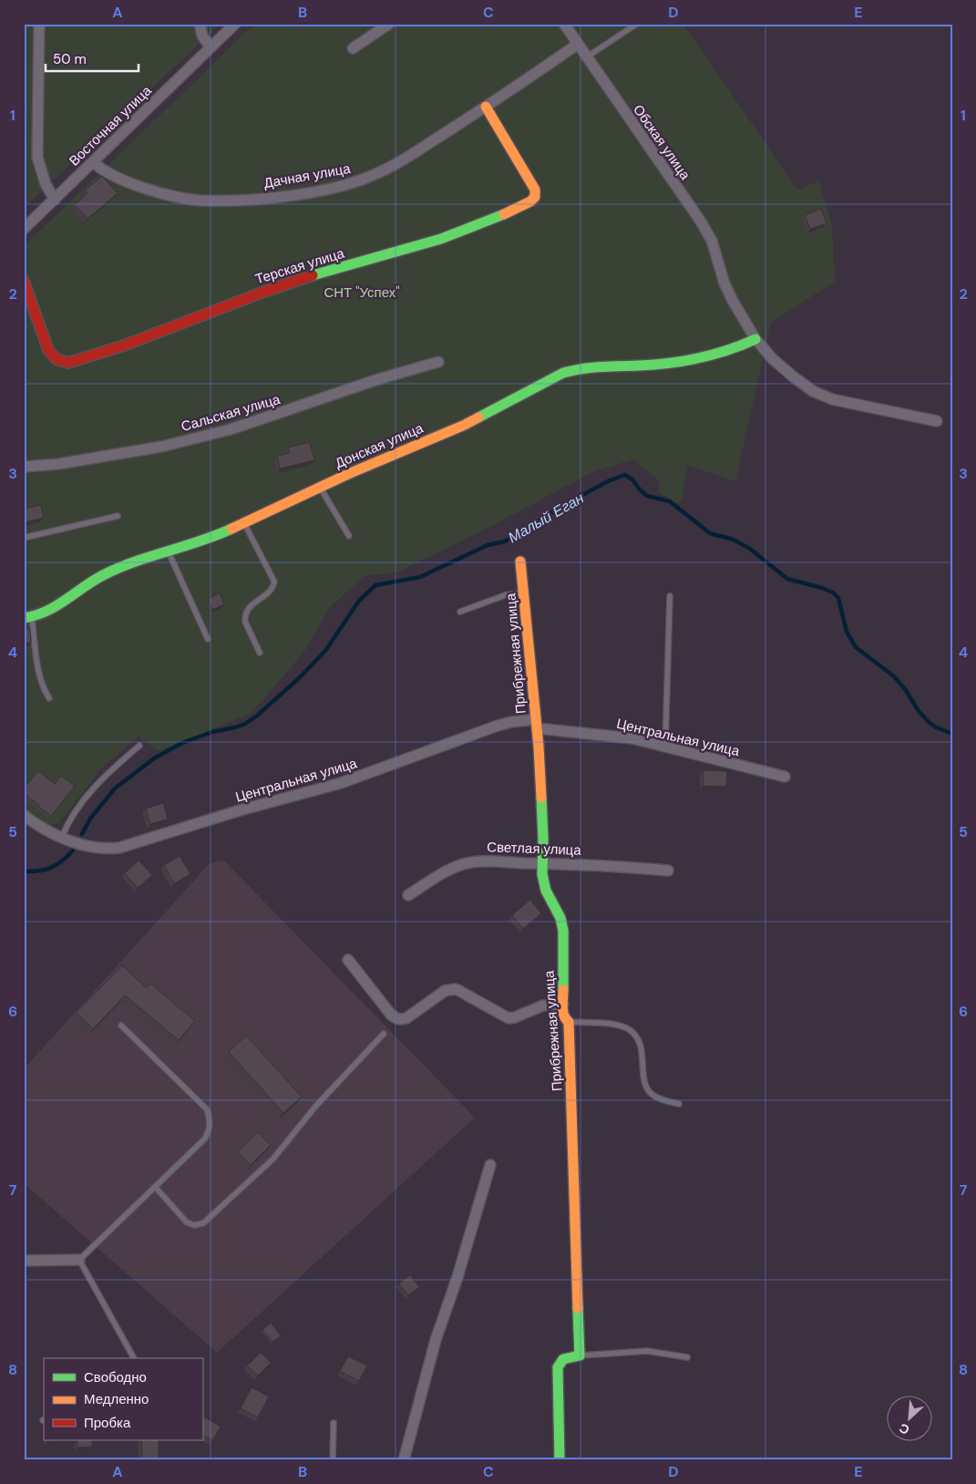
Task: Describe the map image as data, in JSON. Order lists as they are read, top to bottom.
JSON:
{
  "streets": {
    "street": [
      "Восточная улица",
      "Обская улица",
      "Дачная улица",
      "Терская улица",
      "Сальская улица",
      "Донская улица",
      "Прибрежная улица",
      "Центральная улица",
      "Светлая улица"
    ]
  },
  "crossings": [
    ["Восточная улица", "Дачная улица"],
    ["Обская улица", "Дачная улица"],
    ["Обская улица", "Донская улица"],
    ["Дачная улица", "Терская улица"],
    ["Прибрежная улица", "Центральная улица"],
    ["Прибрежная улица", "Светлая улица"]
  ],
  "water": ["Малый Еган"],
  "parks": ["СНТ \"Успех\""],
  "legend": ["Свободно", "Медленно", "Пробка"],
  "scale_bar": "50 m",
  "north": "bottom left",
  "grid": {
    "columns": [
      "A",
      "B",
      "C",
      "D",
      "E"
    ],
    "rows": [
      "1",
      "2",
      "3",
      "4",
      "5",
      "6",
      "7",
      "8"
    ]
  }
}
